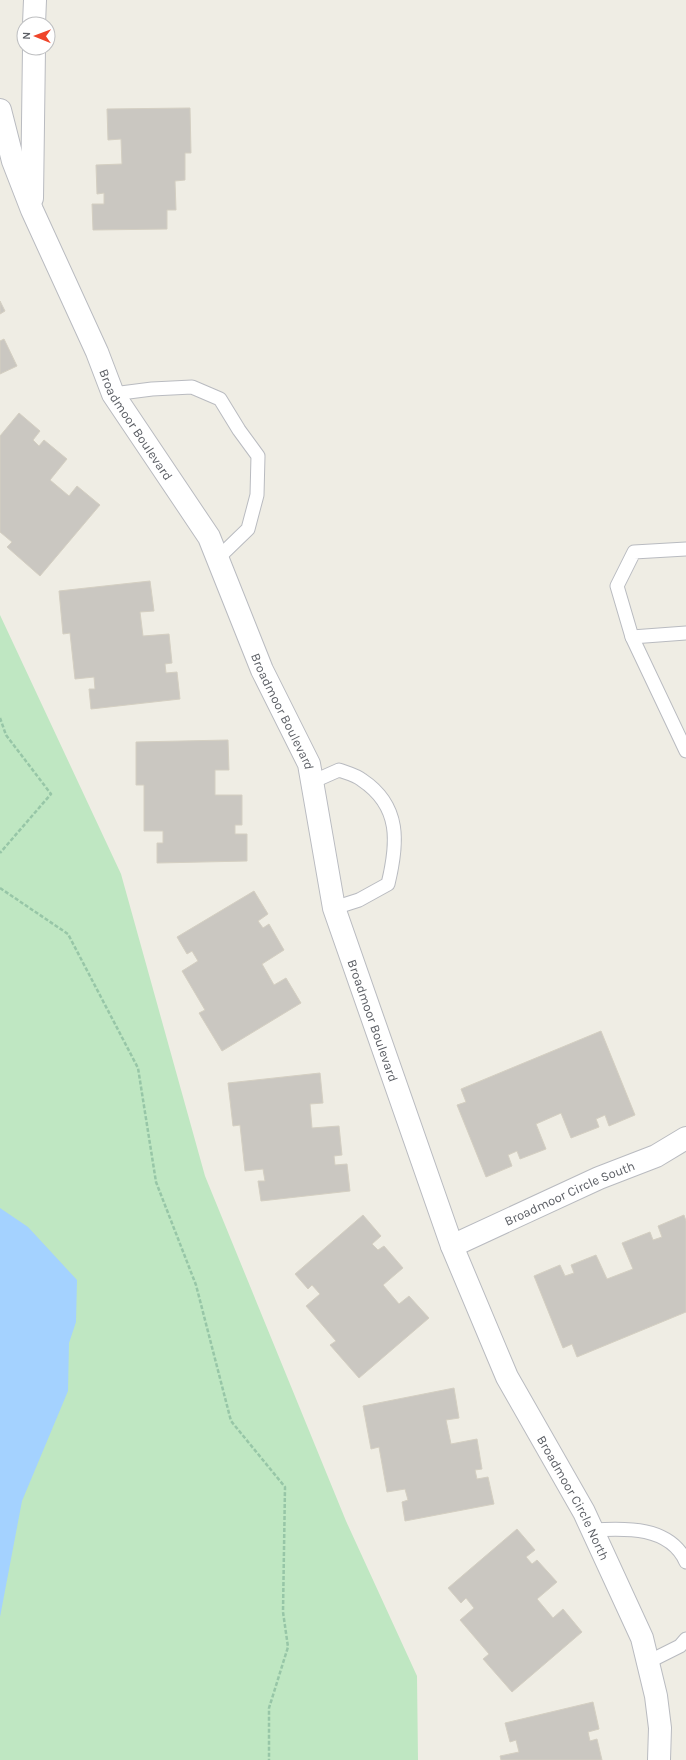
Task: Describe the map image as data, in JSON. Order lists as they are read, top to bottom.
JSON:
{
  "streets": {
    "street": ["Broadmoor Boulevard", "Broadmoor Circle South", "Broadmoor Circle North"]
  },
  "crossings": [
    ["Broadmoor Boulevard", "Broadmoor Circle South"],
    ["Broadmoor Boulevard", "Broadmoor Circle North"],
    ["Broadmoor Circle South", "Broadmoor Circle North"]
  ],
  "north": "left"
}
